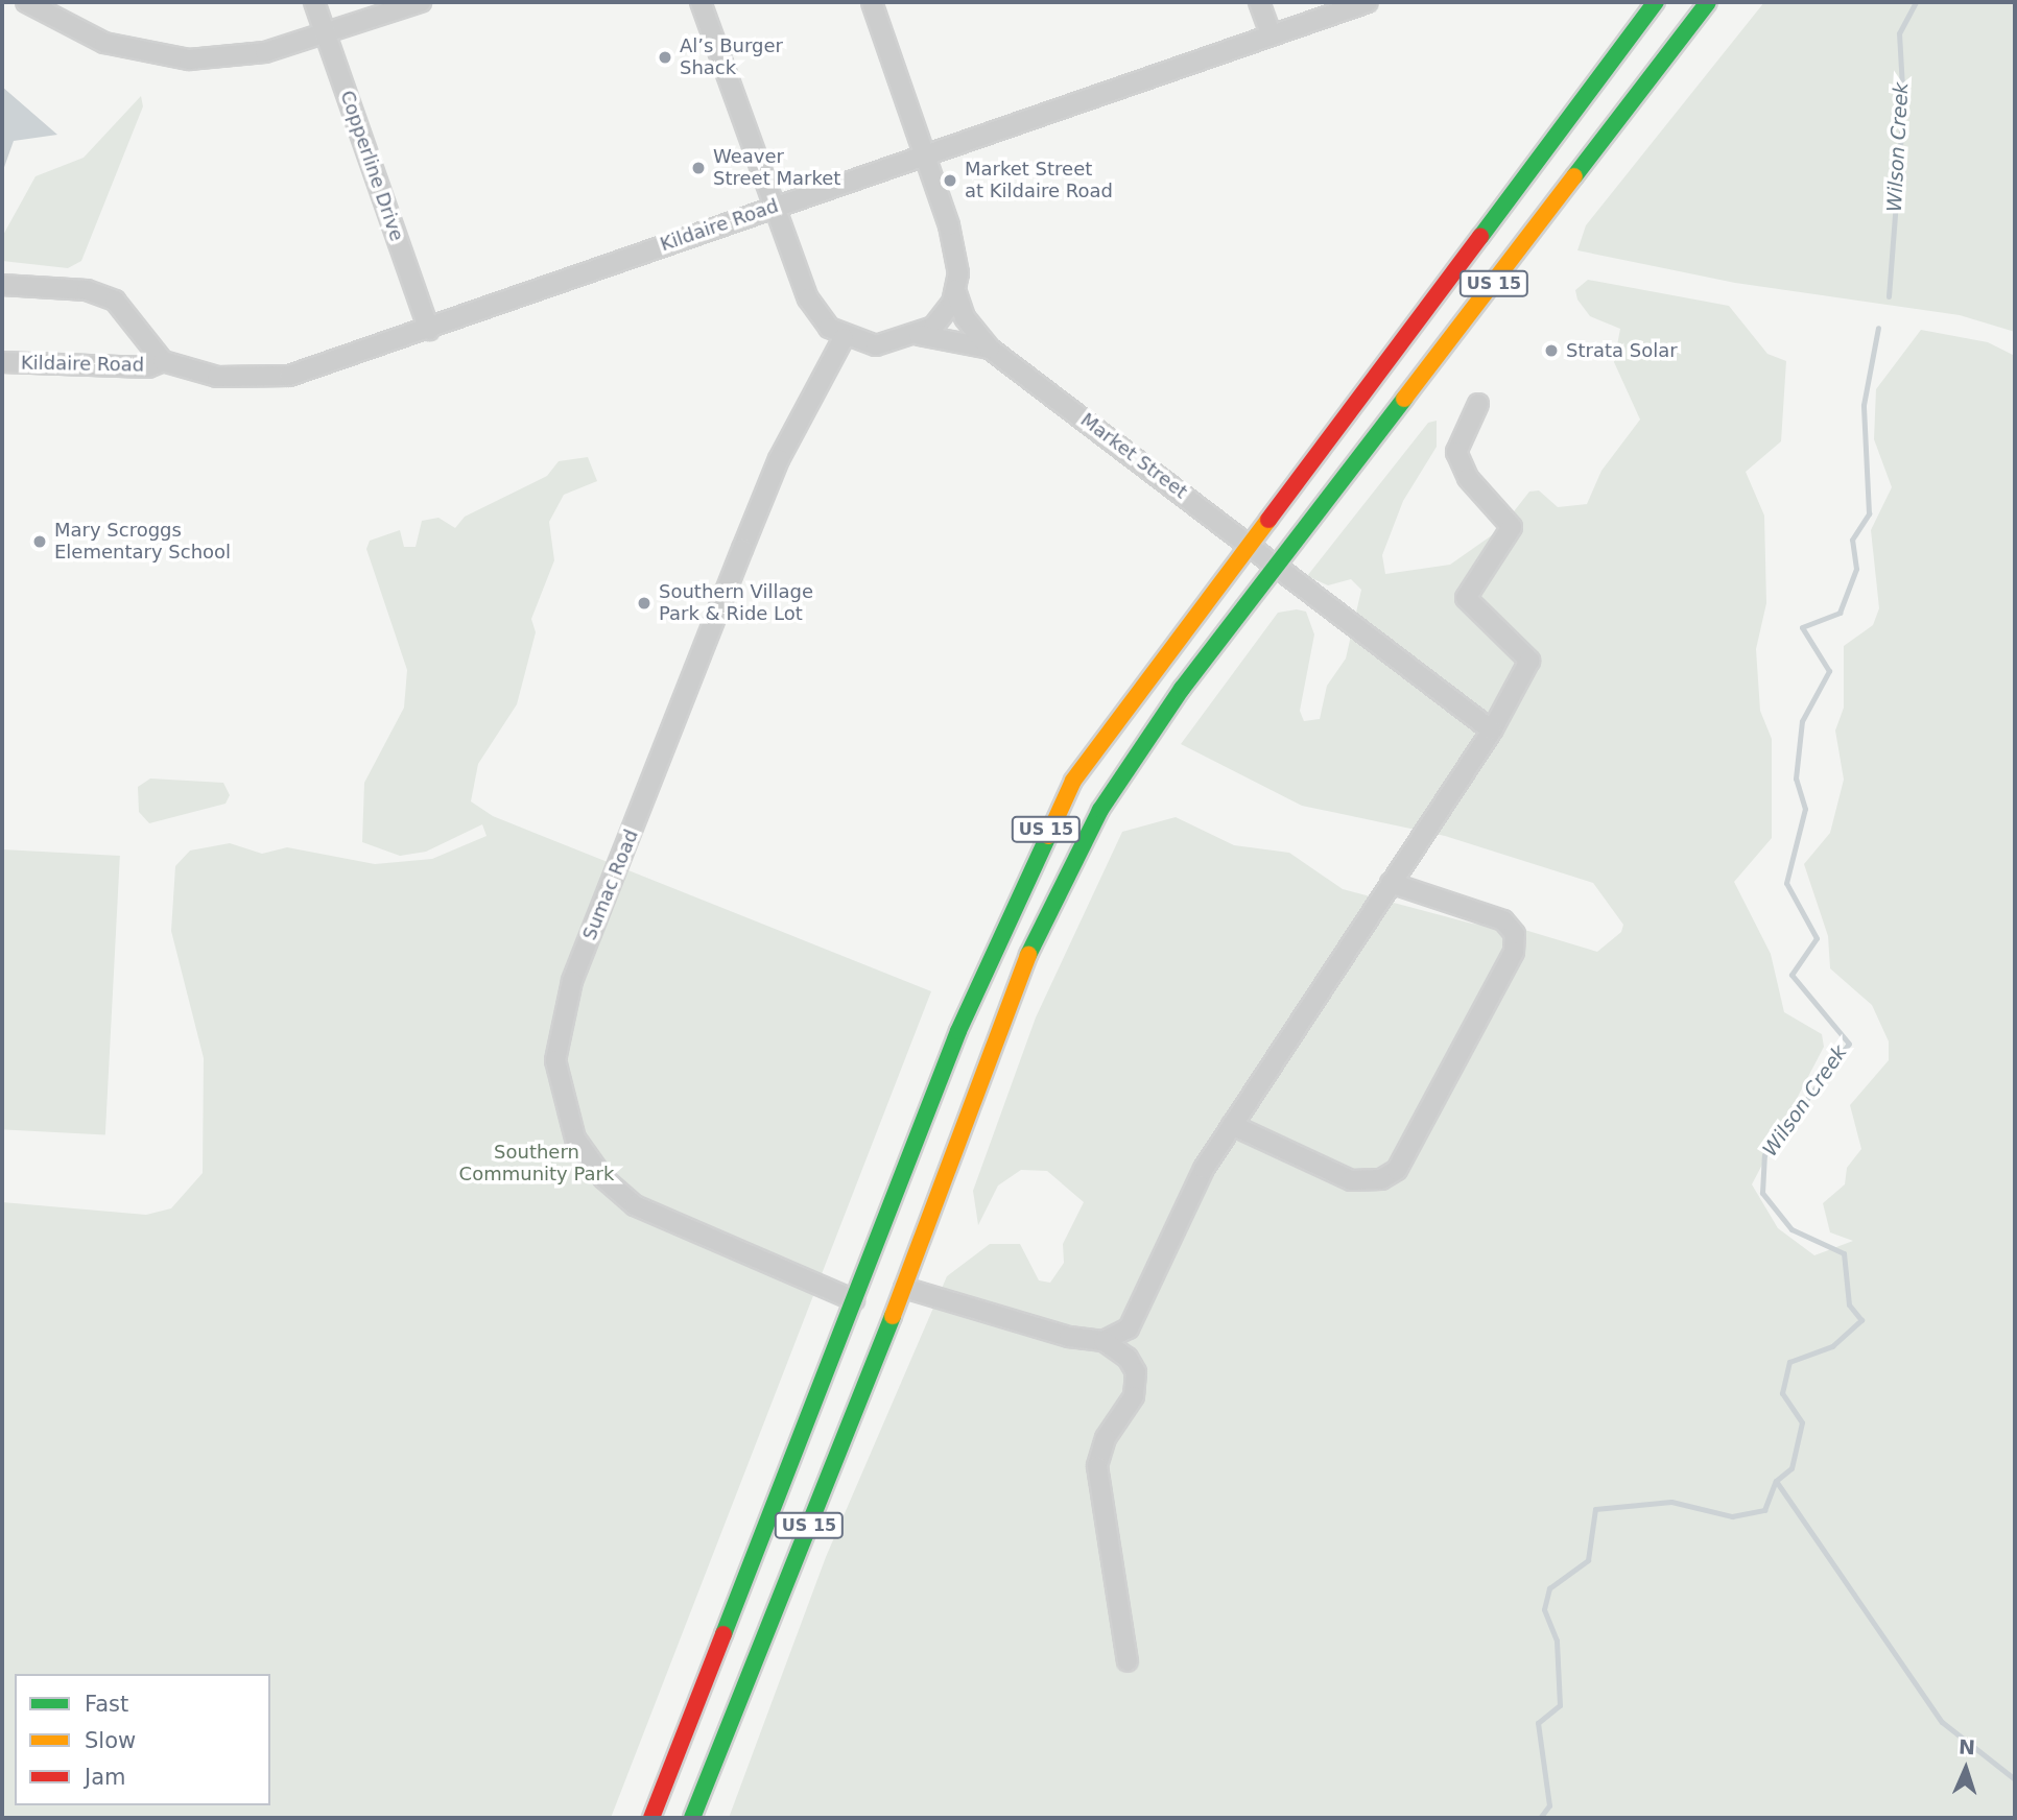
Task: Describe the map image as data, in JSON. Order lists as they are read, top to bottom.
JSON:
{
  "streets": {
    "highway": ["US 15"],
    "street": [
      "Copperline Drive",
      "Kildaire Road",
      "Market Street",
      "Sumac Road"
    ]
  },
  "crossings": [
    ["Copperline Drive", "Kildaire Road"],
    ["Kildaire Road", "Market Street"],
    ["Kildaire Road", "Sumac Road"],
    ["US 15", "Market Street"],
    ["US 15", "Sumac Road"],
    ["Market Street", "Sumac Road"]
  ],
  "water": ["Wilson Creek"],
  "parks": ["Southern Community Park"],
  "places": [
    "Al’s Burger Shack",
    "Weaver Street Market",
    "Market Street at Kildaire Road",
    "Strata Solar",
    "Mary Scroggs Elementary School",
    "Southern Village Park & Ride Lot"
  ],
  "legend": ["Fast", "Slow", "Jam"],
  "north": "top"
}
